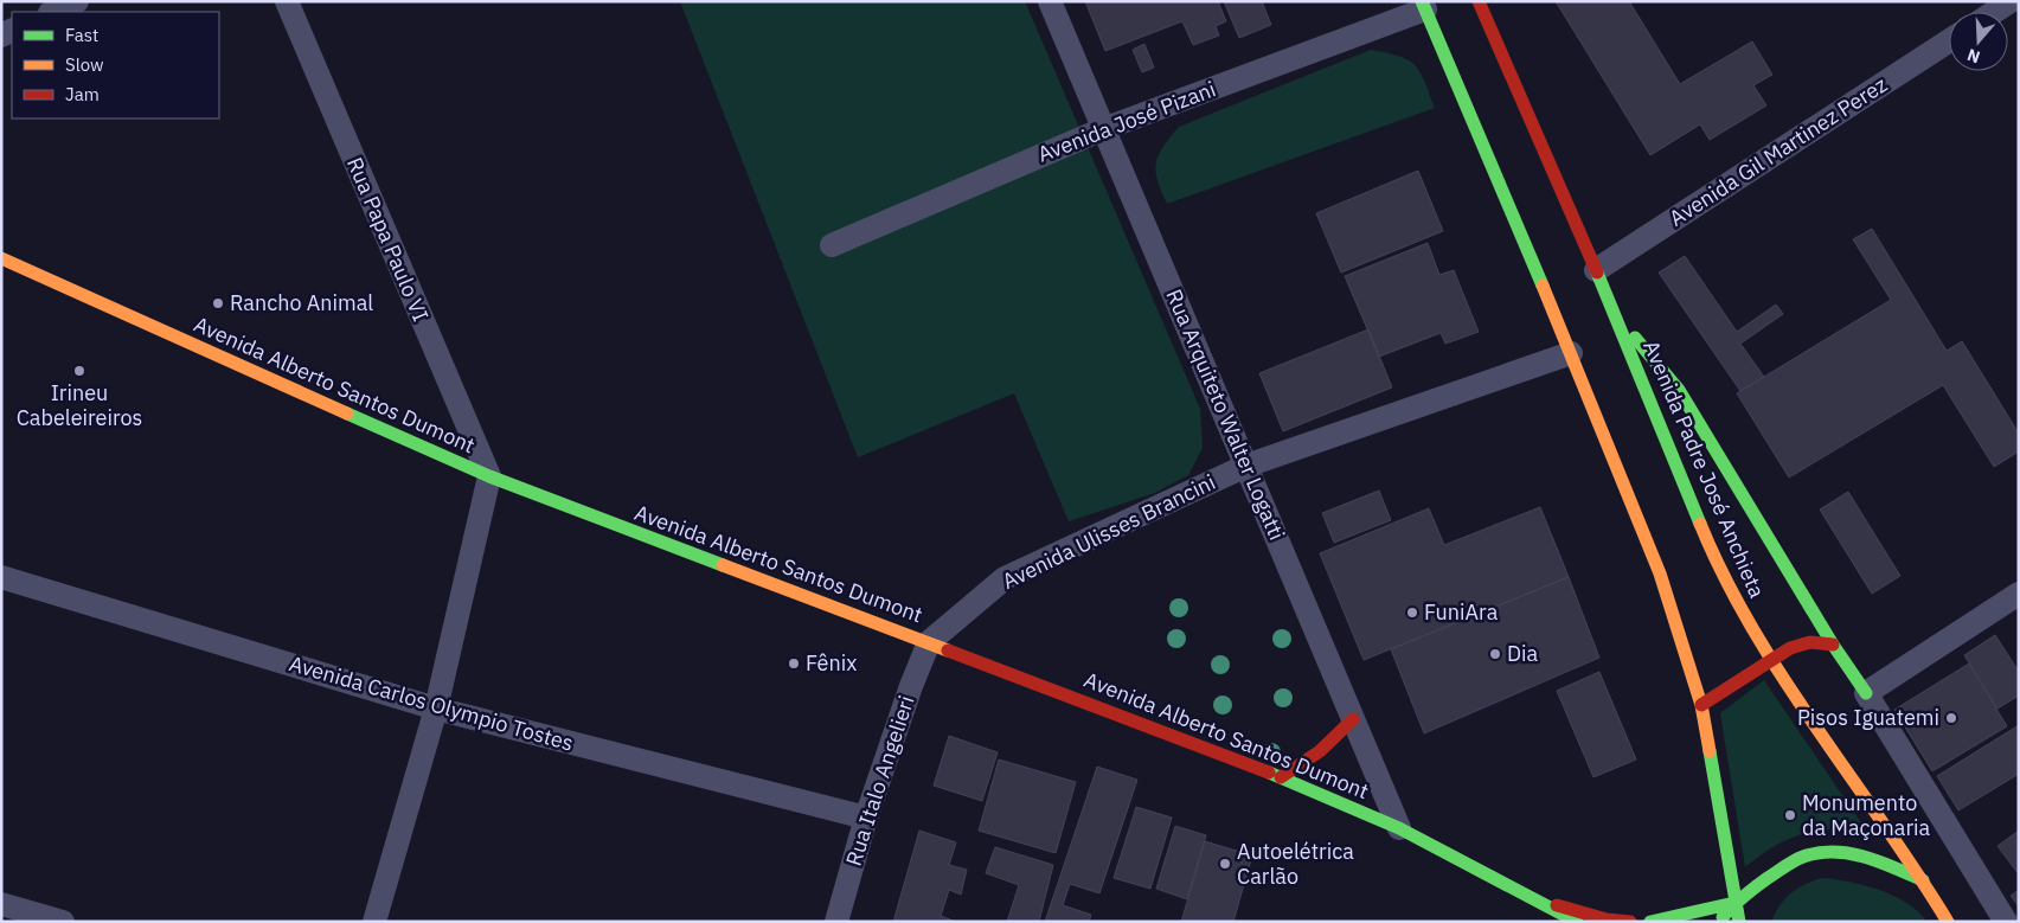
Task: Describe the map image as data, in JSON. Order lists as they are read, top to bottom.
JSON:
{
  "streets": {
    "main road": ["Avenida Alberto Santos Dumont", "Avenida Padre José Anchieta"],
    "street": [
      "Avenida José Pizani",
      "Avenida Gil Martinez Perez",
      "Rua Papa Paulo VI",
      "Rua Arquiteto Walter Logatti",
      "Avenida Ulisses Brancini",
      "Avenida Carlos Olympio Tostes",
      "Rua Italo Angelieri"
    ]
  },
  "crossings": [
    ["Avenida José Pizani", "Rua Arquiteto Walter Logatti"],
    ["Avenida Gil Martinez Perez", "Avenida Padre José Anchieta"],
    ["Rua Papa Paulo VI", "Avenida Alberto Santos Dumont"],
    ["Avenida Alberto Santos Dumont", "Rua Arquiteto Walter Logatti"],
    ["Avenida Alberto Santos Dumont", "Avenida Ulisses Brancini"],
    ["Avenida Alberto Santos Dumont", "Rua Italo Angelieri"],
    ["Rua Arquiteto Walter Logatti", "Avenida Ulisses Brancini"],
    ["Avenida Ulisses Brancini", "Rua Italo Angelieri"],
    ["Avenida Carlos Olympio Tostes", "Rua Italo Angelieri"]
  ],
  "places": [
    "Rancho Animal",
    "Irineu Cabeleireiros",
    "FuniAra",
    "Dia",
    "Fênix",
    "Pisos Iguatemi",
    "Monumento da Maçonaria",
    "Autoelétrica Carlão"
  ],
  "legend": ["Fast", "Slow", "Jam"],
  "north": "bottom"
}
